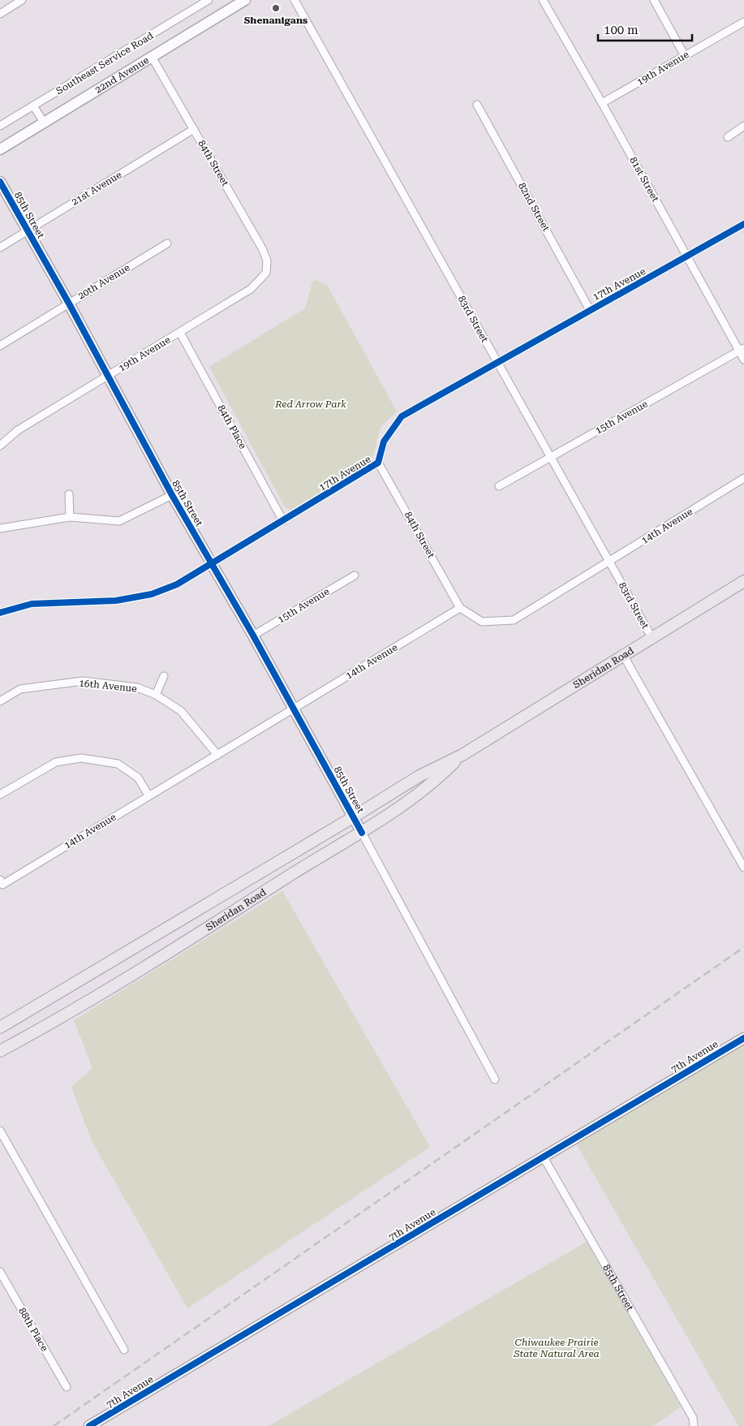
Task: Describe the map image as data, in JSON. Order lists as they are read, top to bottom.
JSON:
{
  "streets": {
    "main road": ["Sheridan Road"],
    "street": [
      "Southeast Service Road",
      "19th Avenue",
      "22nd Avenue",
      "84th Street",
      "81st Street",
      "21st Avenue",
      "82nd Street",
      "85th Street",
      "20th Avenue",
      "17th Avenue",
      "83rd Street",
      "15th Avenue",
      "84th Place",
      "14th Avenue",
      "16th Avenue",
      "7th Avenue",
      "88th Place"
    ]
  },
  "crossings": [
    ["19th Avenue", "84th Street"],
    ["19th Avenue", "81st Street"],
    ["19th Avenue", "85th Street"],
    ["19th Avenue", "84th Place"],
    ["22nd Avenue", "84th Street"],
    ["84th Street", "21st Avenue"],
    ["84th Street", "17th Avenue"],
    ["84th Street", "14th Avenue"],
    ["81st Street", "17th Avenue"],
    ["81st Street", "15th Avenue"],
    ["21st Avenue", "85th Street"],
    ["82nd Street", "17th Avenue"],
    ["85th Street", "20th Avenue"],
    ["85th Street", "17th Avenue"],
    ["85th Street", "15th Avenue"],
    ["85th Street", "14th Avenue"],
    ["85th Street", "Sheridan Road"],
    ["85th Street", "7th Avenue"],
    ["17th Avenue", "83rd Street"],
    ["17th Avenue", "84th Place"],
    ["83rd Street", "15th Avenue"],
    ["83rd Street", "14th Avenue"],
    ["83rd Street", "Sheridan Road"],
    ["14th Avenue", "16th Avenue"]
  ],
  "parks": ["Red Arrow Park", "Chiwaukee Prairie State Natural Area"],
  "places": ["Shenanigans"],
  "scale_bar": "100 m"
}
